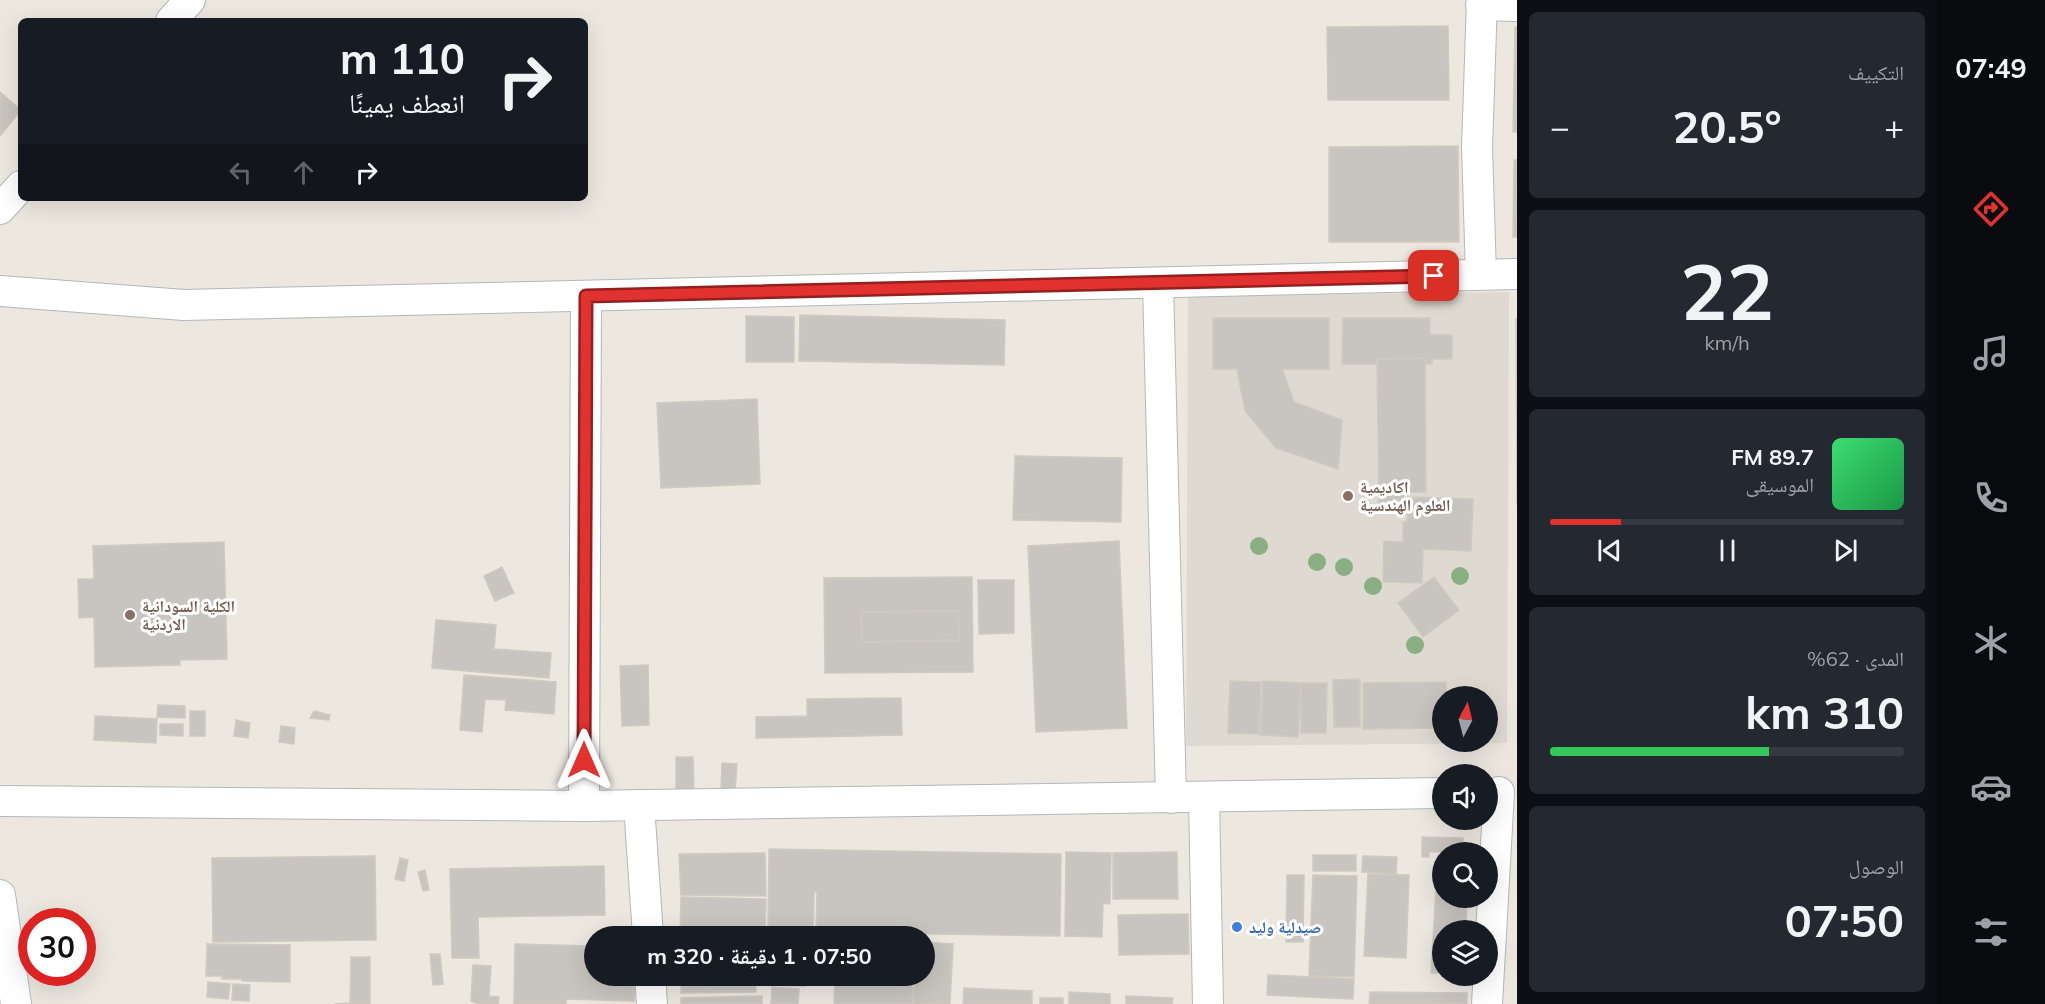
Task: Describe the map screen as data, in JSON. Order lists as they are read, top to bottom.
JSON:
{
  "places": ["اكاديمية العلوم الهندسية", "الكلية السودانية الاردنية", "صيدلية وليد"],
  "north": "top",
  "page": {
    "tabs": "07:49",
    "tile": [
      "التكييف",
      ["22", "km/h"],
      ["المدى · 62%", "310 km"],
      ["الوصول", "07:50"]
    ],
    "turn": ["110 m", "انعطف يمينًا"],
    "heat": ["−", "20.5°", "+"],
    "song": ["89.7 FM", "الموسيقى"],
    "limit": "30",
    "trip": "07:50 · 1 دقيقة · 320 m"
  }
}
